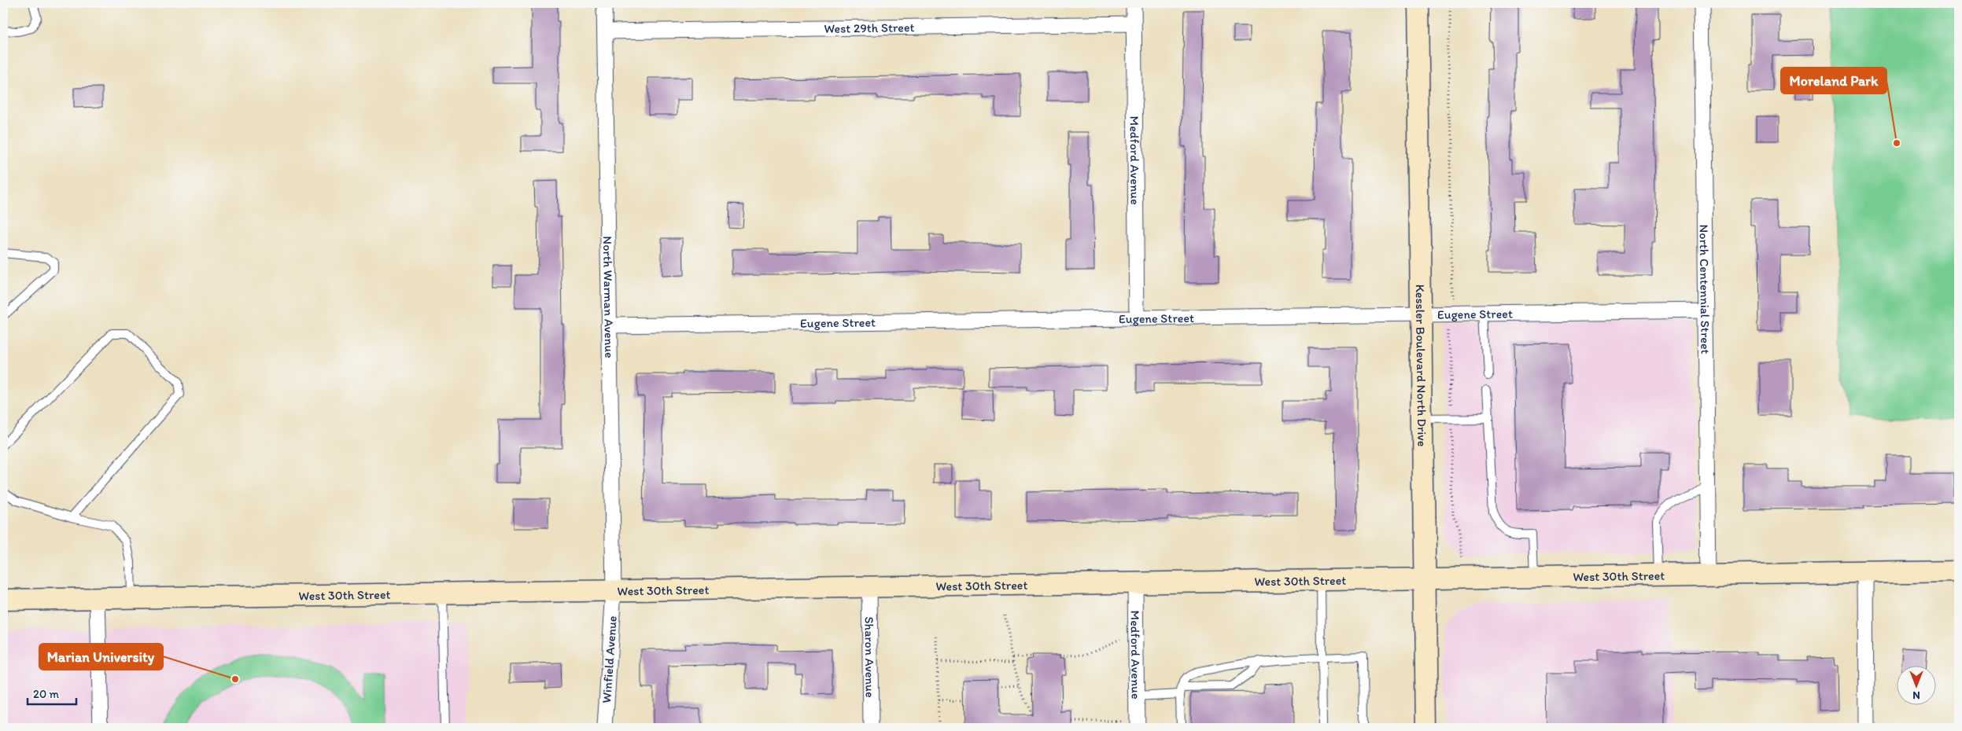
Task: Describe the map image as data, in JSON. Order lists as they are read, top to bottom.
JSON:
{
  "streets": {
    "main road": ["Kessler Boulevard North Drive", "West 30th Street"],
    "street": [
      "West 29th Street",
      "Medford Avenue",
      "North Centennial Street",
      "North Warman Avenue",
      "Eugene Street",
      "Sharon Avenue",
      "Winfield Avenue"
    ]
  },
  "crossings": [
    ["West 29th Street", "Medford Avenue"],
    ["West 29th Street", "North Warman Avenue"],
    ["Medford Avenue", "Eugene Street"],
    ["Medford Avenue", "West 30th Street"],
    ["North Centennial Street", "Eugene Street"],
    ["North Centennial Street", "West 30th Street"],
    ["North Warman Avenue", "Eugene Street"],
    ["North Warman Avenue", "West 30th Street"],
    ["North Warman Avenue", "Winfield Avenue"],
    ["Eugene Street", "Kessler Boulevard North Drive"],
    ["Kessler Boulevard North Drive", "West 30th Street"],
    ["West 30th Street", "Sharon Avenue"],
    ["West 30th Street", "Winfield Avenue"]
  ],
  "places": ["Moreland Park", "Marian University"],
  "scale_bar": "20 m",
  "north": "bottom"
}
